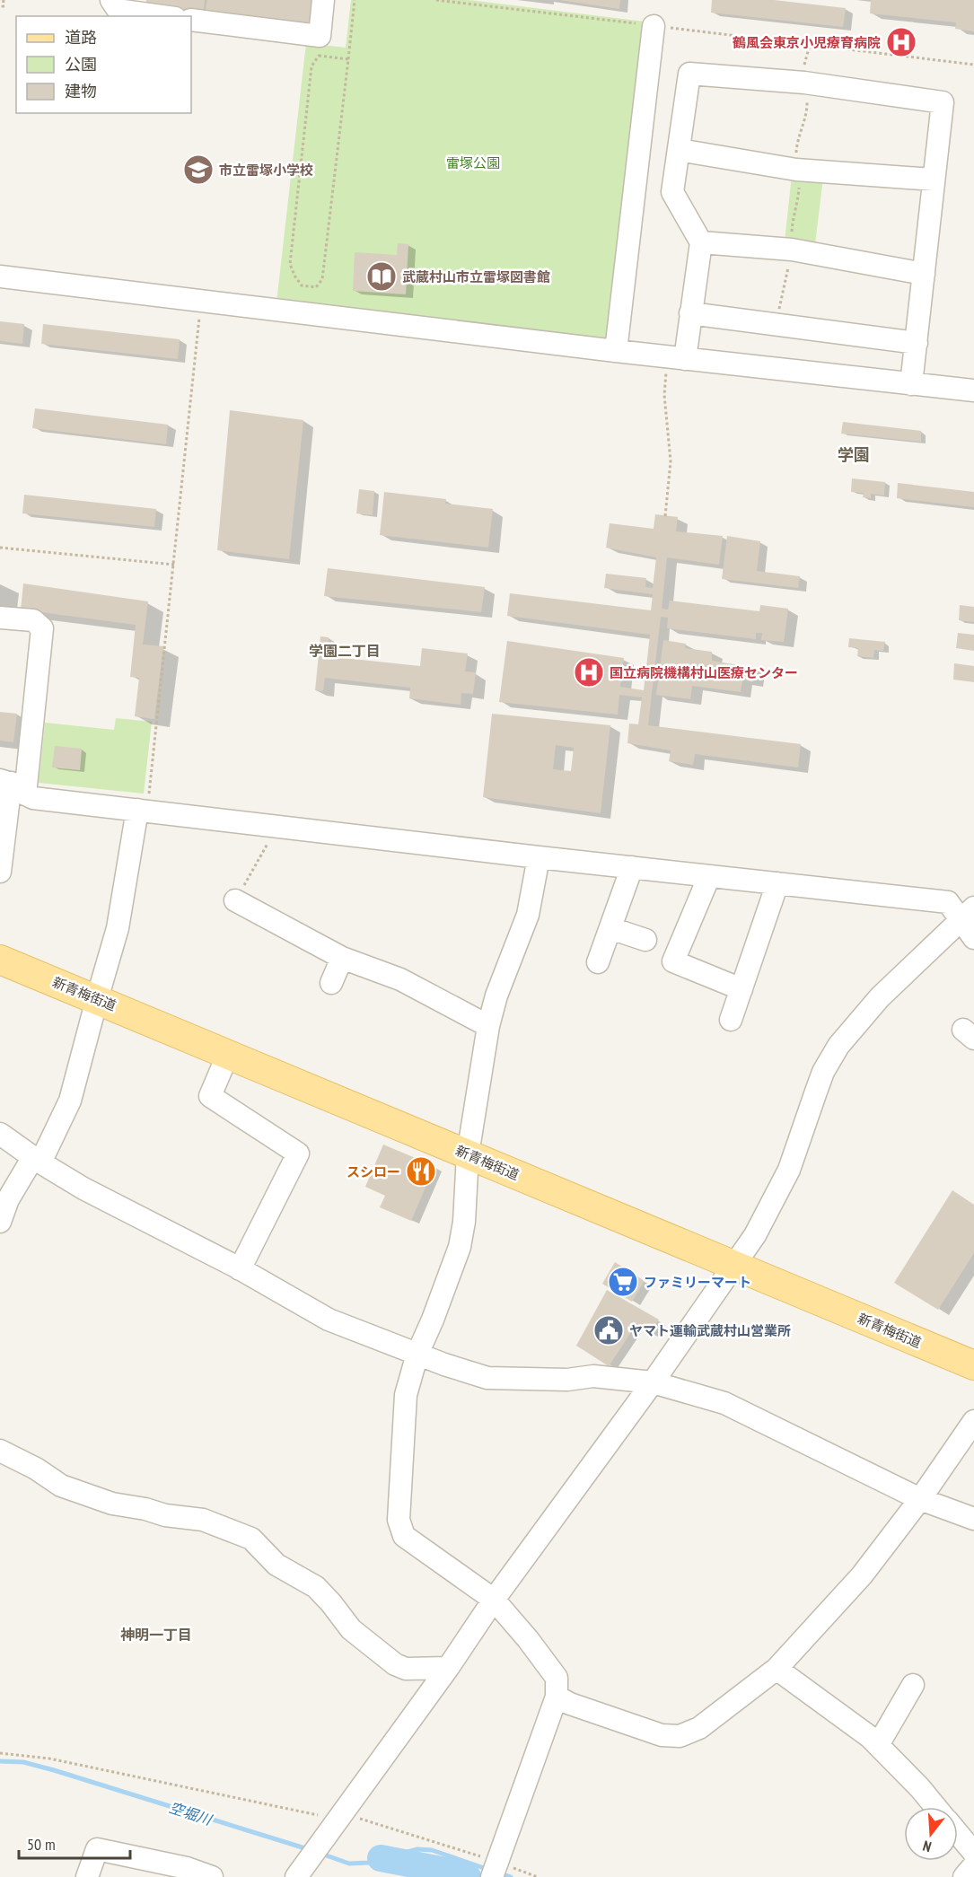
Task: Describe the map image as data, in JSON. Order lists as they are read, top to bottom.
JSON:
{
  "streets": {
    "main road": ["新青梅街道"]
  },
  "districts": ["学園", "学園二丁目", "神明一丁目"],
  "water": ["空堀川"],
  "parks": ["雷塚公園"],
  "places": {
    "hospital": ["鶴風会東京小児療育病院", "国立病院機構村山医療センター"],
    "school or university": ["市立雷塚小学校"],
    "library": ["武蔵村山市立雷塚図書館"],
    "restaurant": ["スシロー"],
    "supermarket": ["ファミリーマート"],
    "public building": ["ヤマト運輸武蔵村山営業所"]
  },
  "legend": ["道路", "公園", "建物"],
  "scale_bar": "50 m",
  "north": "bottom"
}
